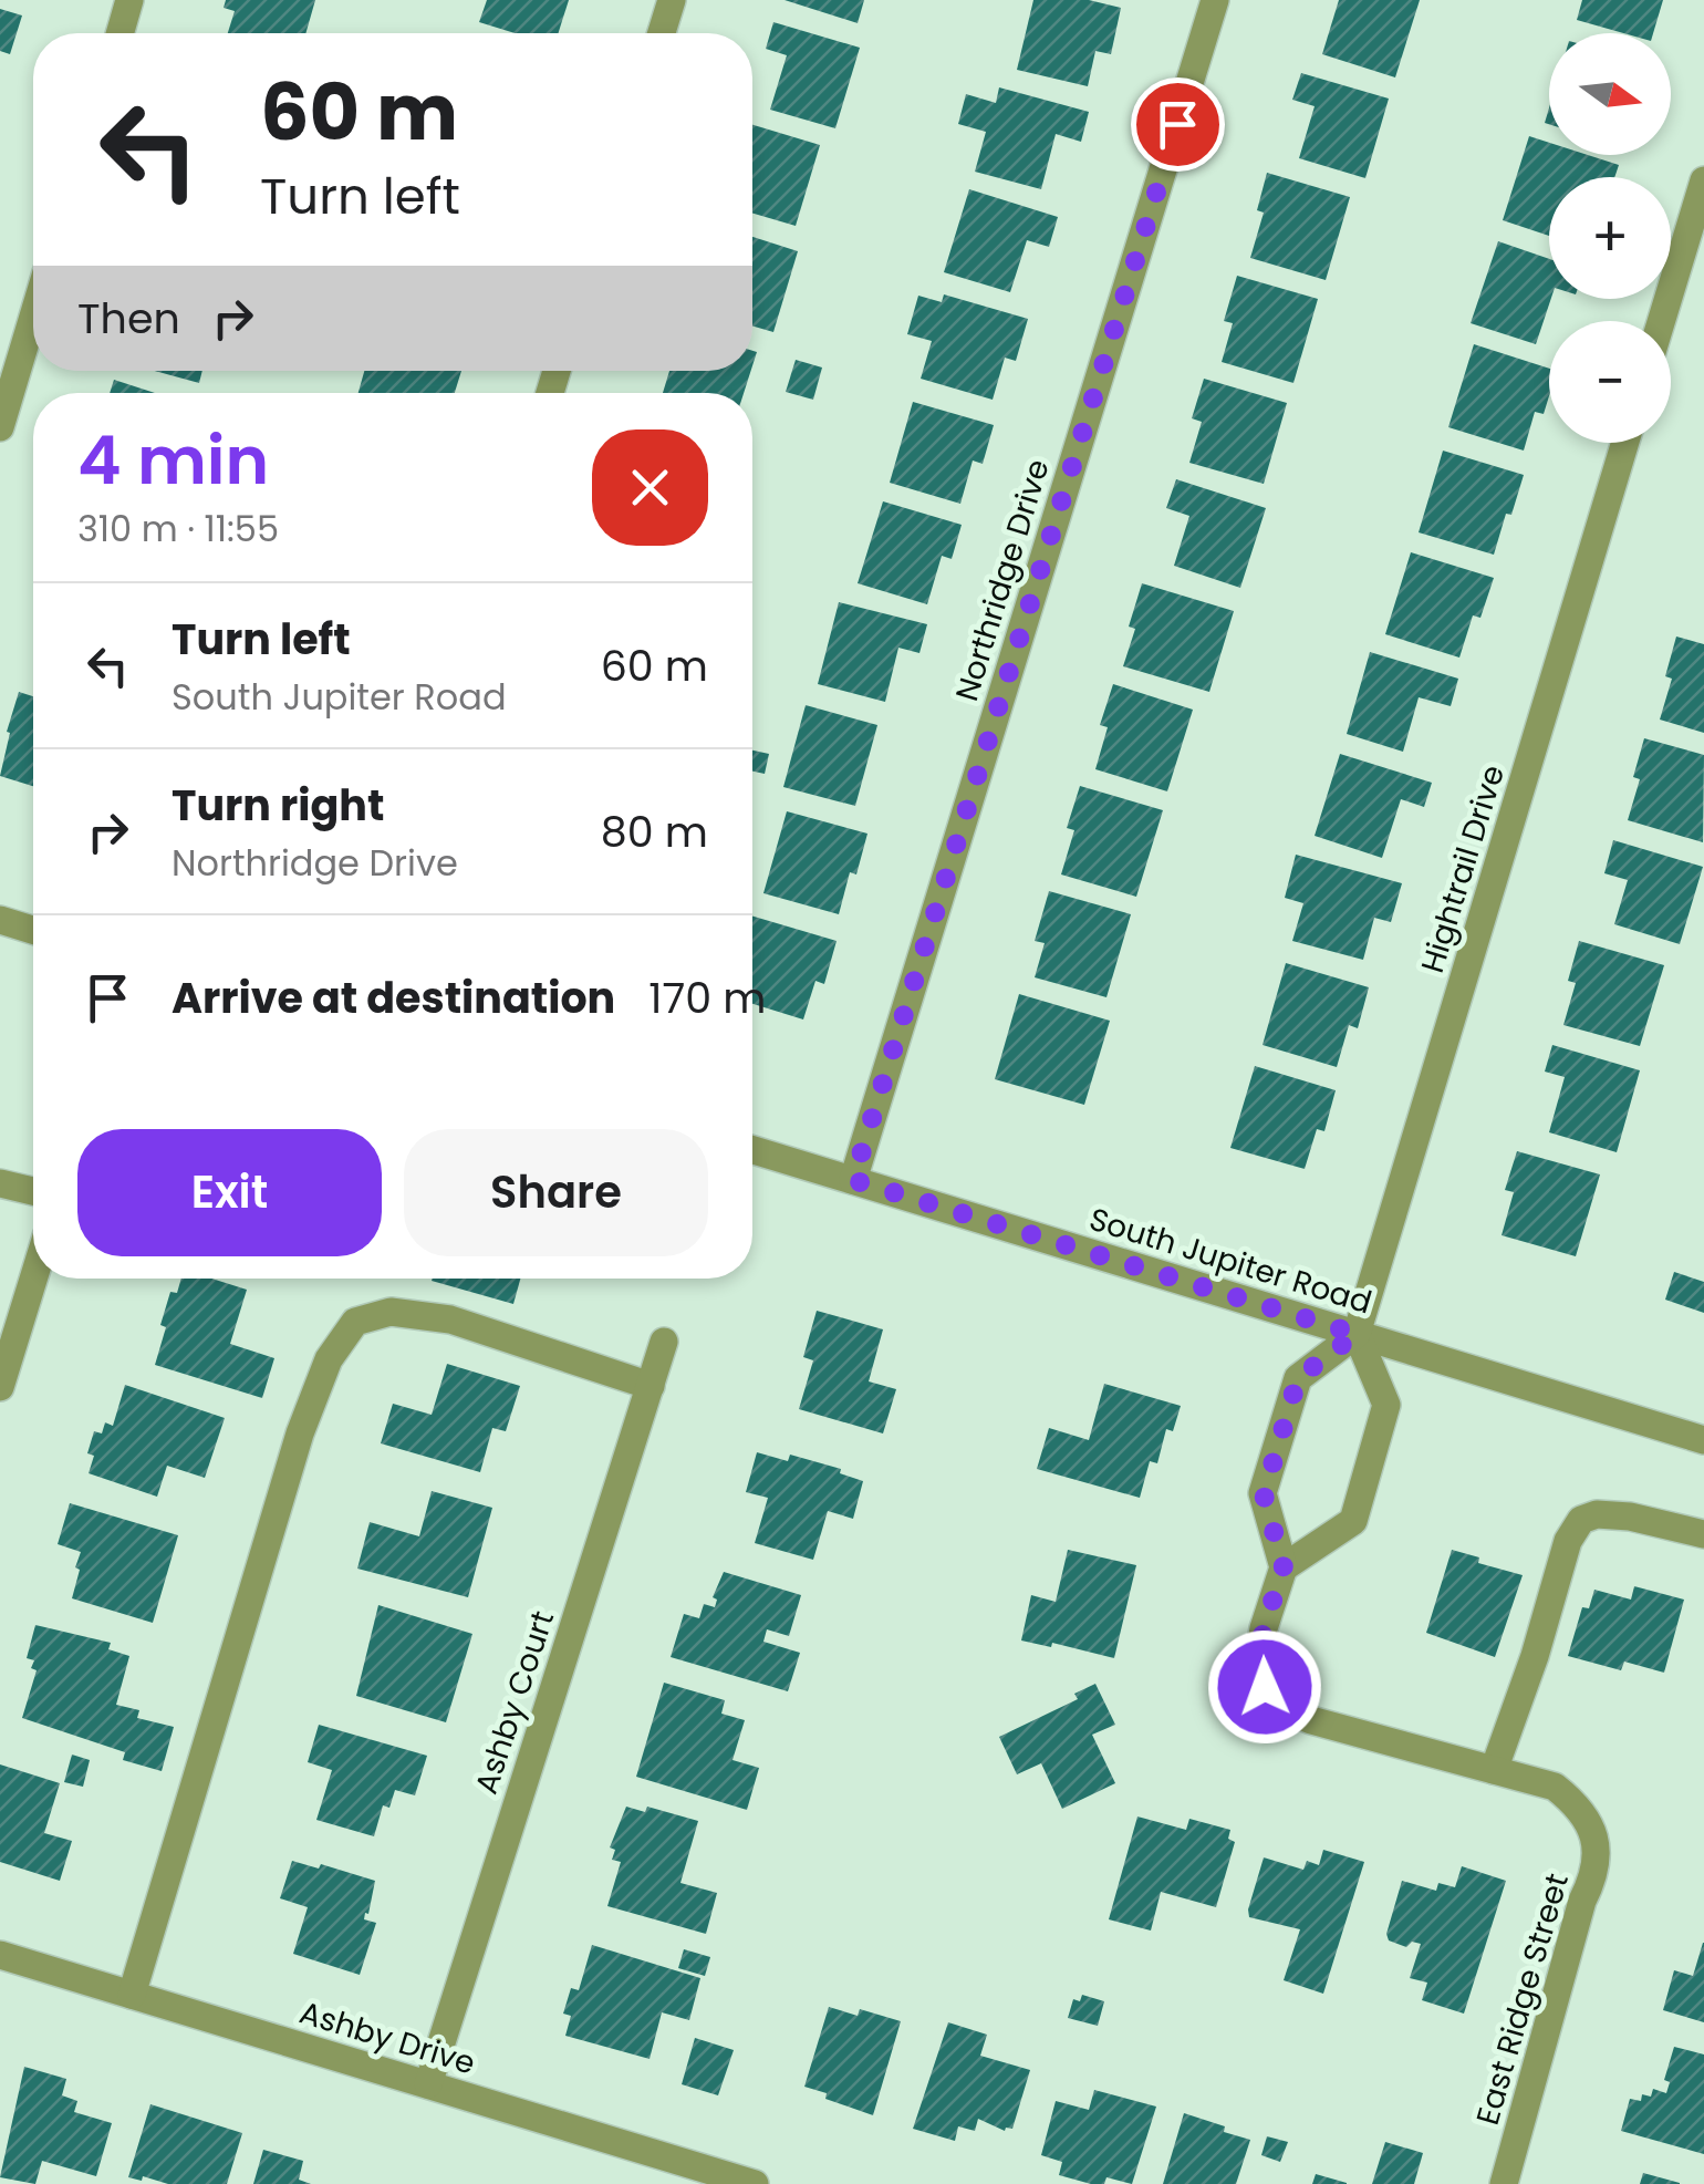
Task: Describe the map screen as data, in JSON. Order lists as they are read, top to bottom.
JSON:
{
  "streets": {
    "street": [
      "Northridge Drive",
      "Hightrail Drive",
      "South Jupiter Road",
      "Ashby Court",
      "East Ridge Street",
      "Ashby Drive"
    ]
  },
  "crossings": [
    ["Northridge Drive", "South Jupiter Road"],
    ["Hightrail Drive", "South Jupiter Road"],
    ["Ashby Court", "Ashby Drive"]
  ],
  "north": "right",
  "page": {
    "map_buttons": ["+", "−"],
    "turn": ["60 m", "Turn left"],
    "then": "Then",
    "heading": ["4 min", "310 m · 11:55"],
    "list": [
      {
        "name": "Turn left",
        "note": "South Jupiter Road",
        "value": "60 m"
      },
      {
        "name": "Turn right",
        "note": "Northridge Drive",
        "value": "80 m"
      },
      {
        "name": "Arrive at destination",
        "value": "170 m"
      }
    ],
    "buttons": ["Exit", "Share"]
  }
}
